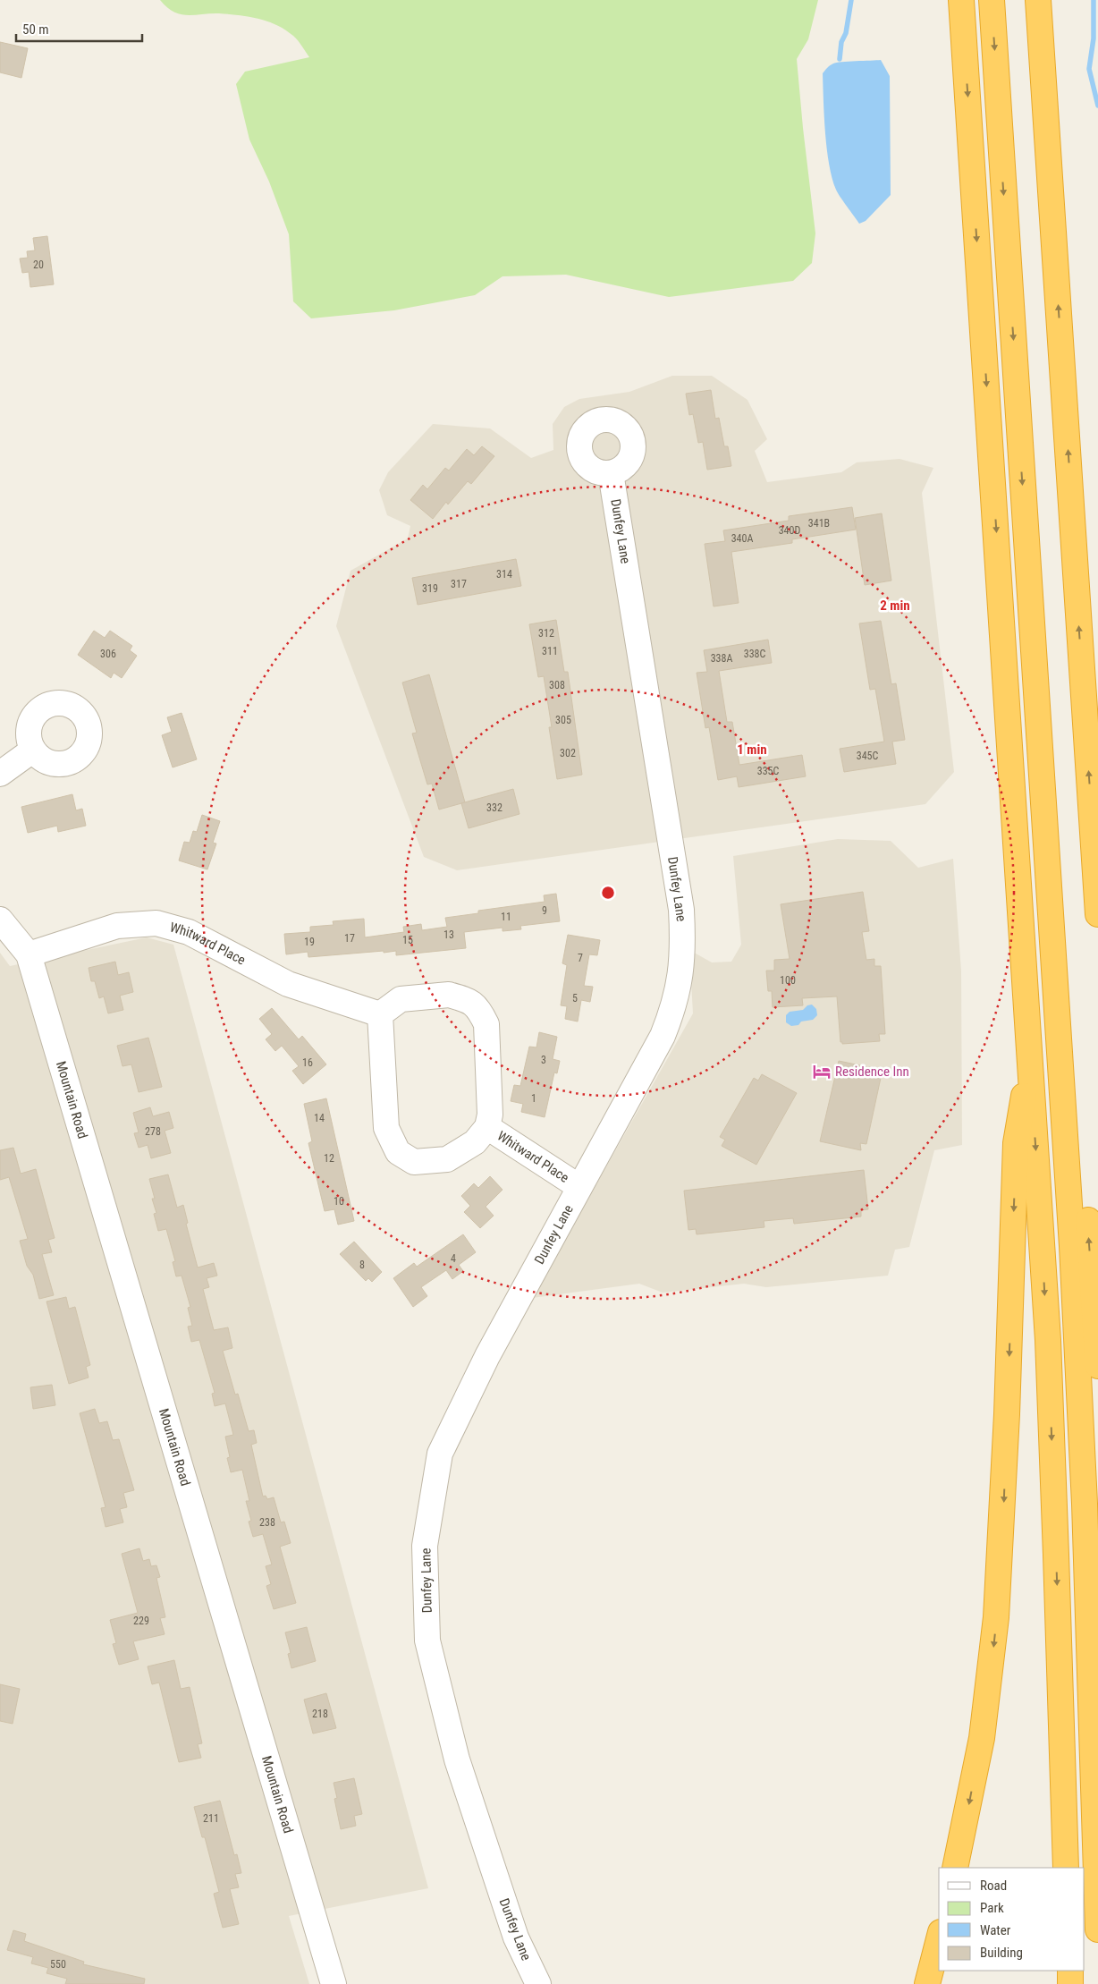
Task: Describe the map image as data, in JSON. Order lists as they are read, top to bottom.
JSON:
{
  "streets": {
    "street": ["Dunfey Lane", "Whitward Place", "Mountain Road"]
  },
  "crossings": [
    ["Dunfey Lane", "Whitward Place"],
    ["Whitward Place", "Mountain Road"]
  ],
  "places": {
    "hotel": ["Residence Inn"]
  },
  "house_numbers": [
    "20",
    "341B",
    "340D",
    "340A",
    "314",
    "317",
    "319",
    "312",
    "311",
    "306",
    "338C",
    "338A",
    "308",
    "305",
    "302",
    "345C",
    "335C",
    "332",
    "9",
    "11",
    "13",
    "17",
    "15",
    "19",
    "7",
    "100",
    "5",
    "3",
    "16",
    "1",
    "14",
    "278",
    "12",
    "10",
    "4",
    "8",
    "238",
    "229",
    "218",
    "211",
    "550"
  ],
  "legend": [
    "Road",
    "Park",
    "Water",
    "Building"
  ],
  "scale_bar": "50 m",
  "rings": ["2 min", "1 min"]
}
